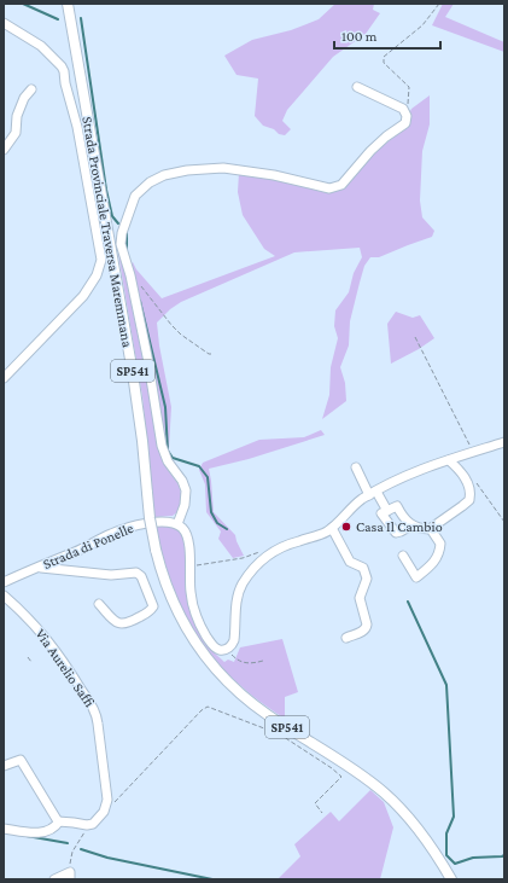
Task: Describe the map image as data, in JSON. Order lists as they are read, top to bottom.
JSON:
{
  "streets": {
    "main road": ["Strada Provinciale Traversa Maremmana", "SP541"],
    "street": ["Strada di Ponelle", "Via Aurelio Saffi"]
  },
  "places": ["Casa Il Cambio"],
  "scale_bar": "100 m"
}
